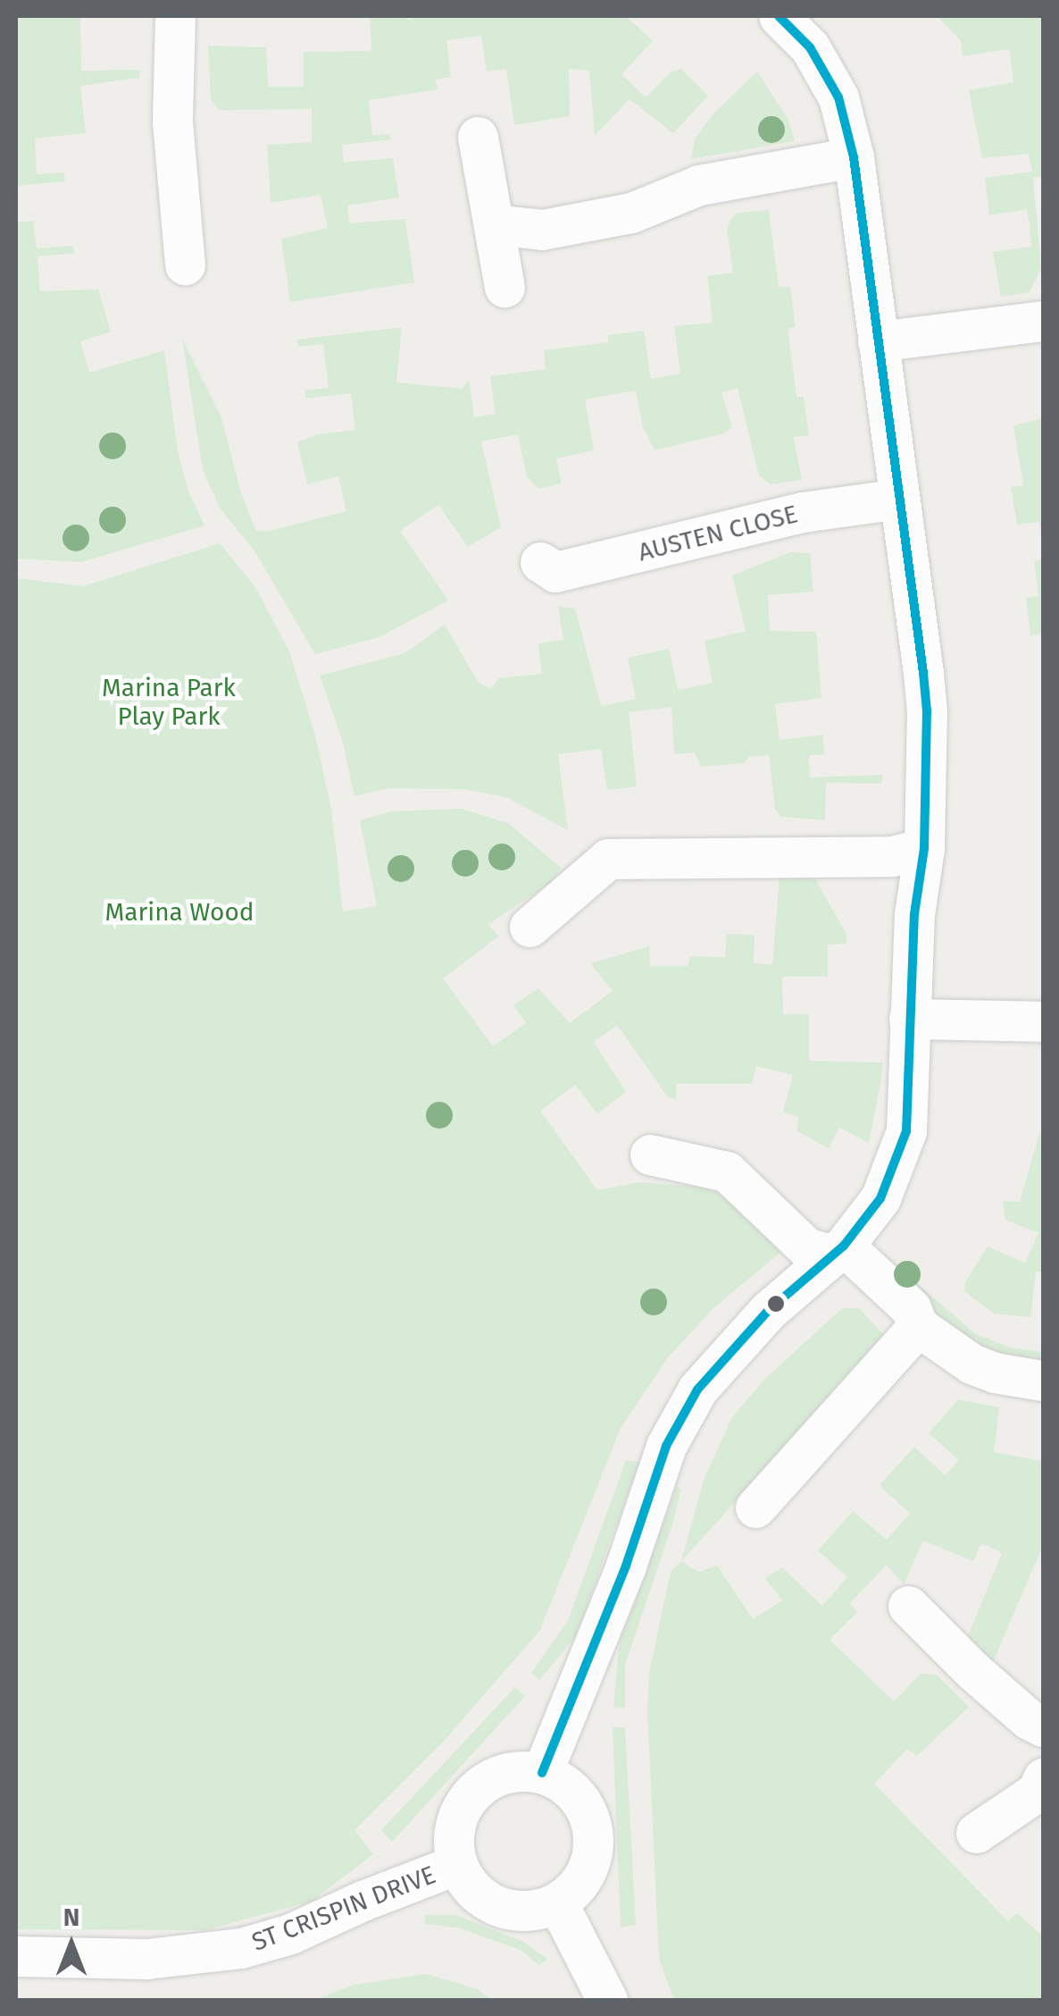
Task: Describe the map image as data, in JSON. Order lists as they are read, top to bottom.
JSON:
{
  "streets": {
    "street": ["AUSTEN CLOSE", "ST CRISPIN DRIVE"]
  },
  "parks": ["Marina Park Play Park", "Marina Wood"],
  "north": "top"
}
